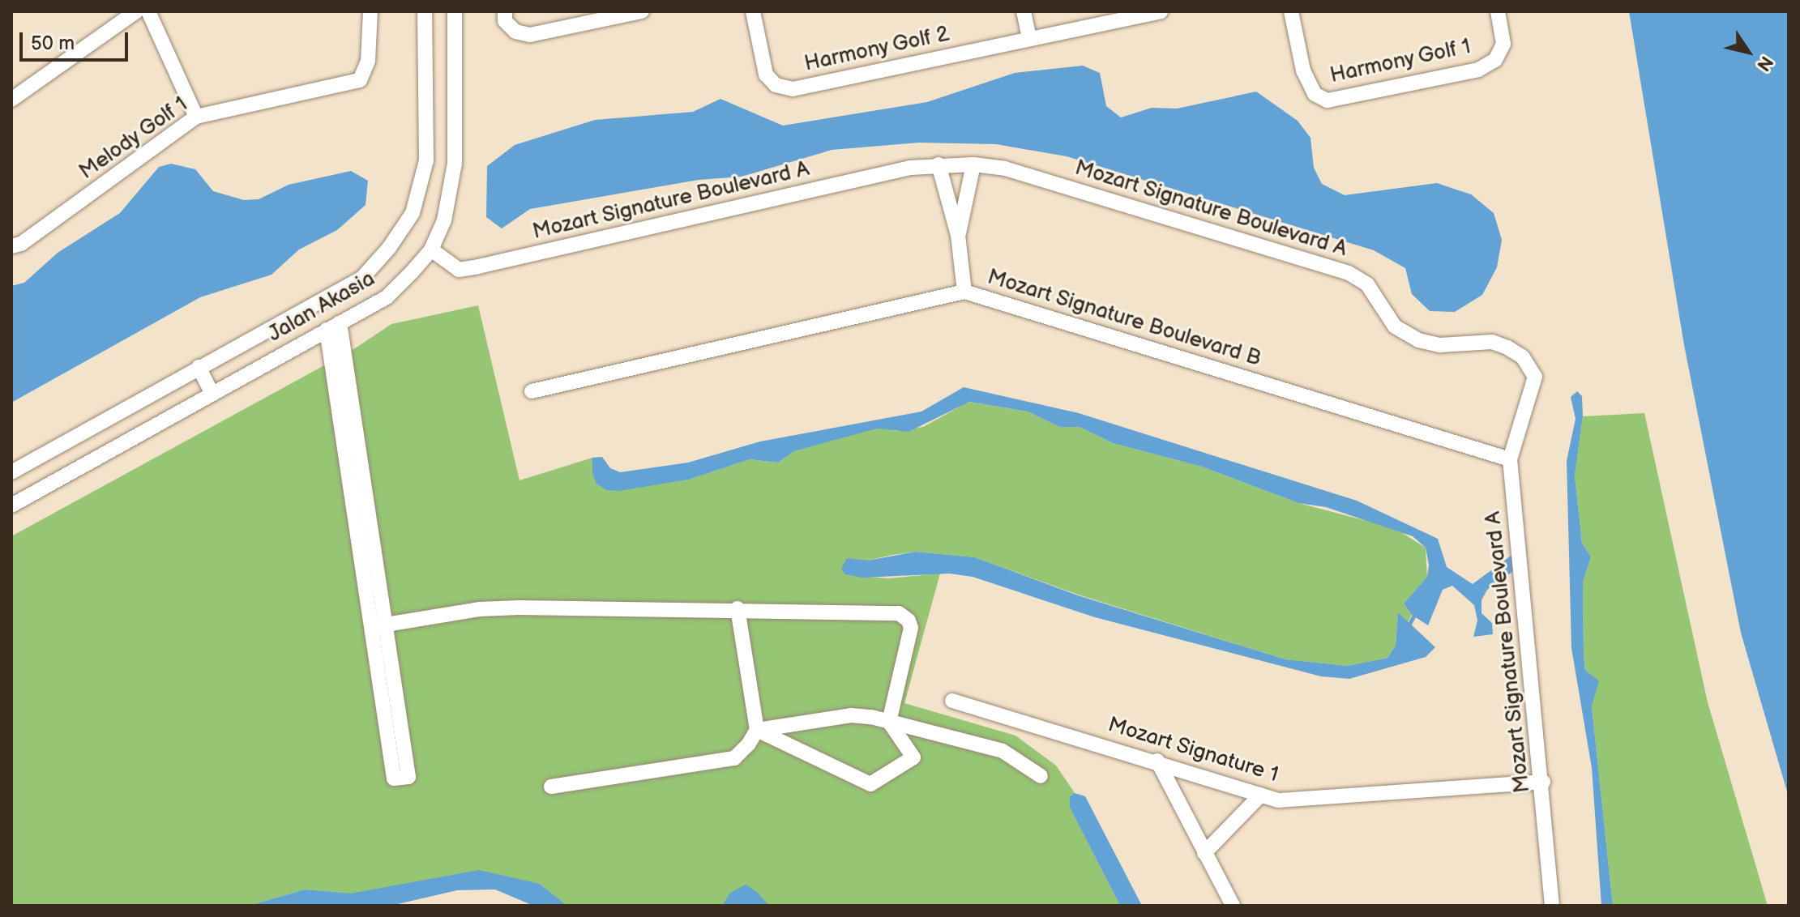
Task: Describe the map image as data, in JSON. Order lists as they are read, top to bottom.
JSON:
{
  "streets": {
    "street": [
      "Harmony Golf 2",
      "Harmony Golf 1",
      "Melody Golf 1",
      "Mozart Signature Boulevard A",
      "Jalan Akasia",
      "Mozart Signature Boulevard B",
      "Mozart Signature 1"
    ]
  },
  "crossings": [
    ["Mozart Signature Boulevard A", "Jalan Akasia"],
    ["Mozart Signature Boulevard A", "Mozart Signature Boulevard B"],
    ["Mozart Signature Boulevard A", "Mozart Signature 1"]
  ],
  "scale_bar": "50 m",
  "north": "bottom right"
}
